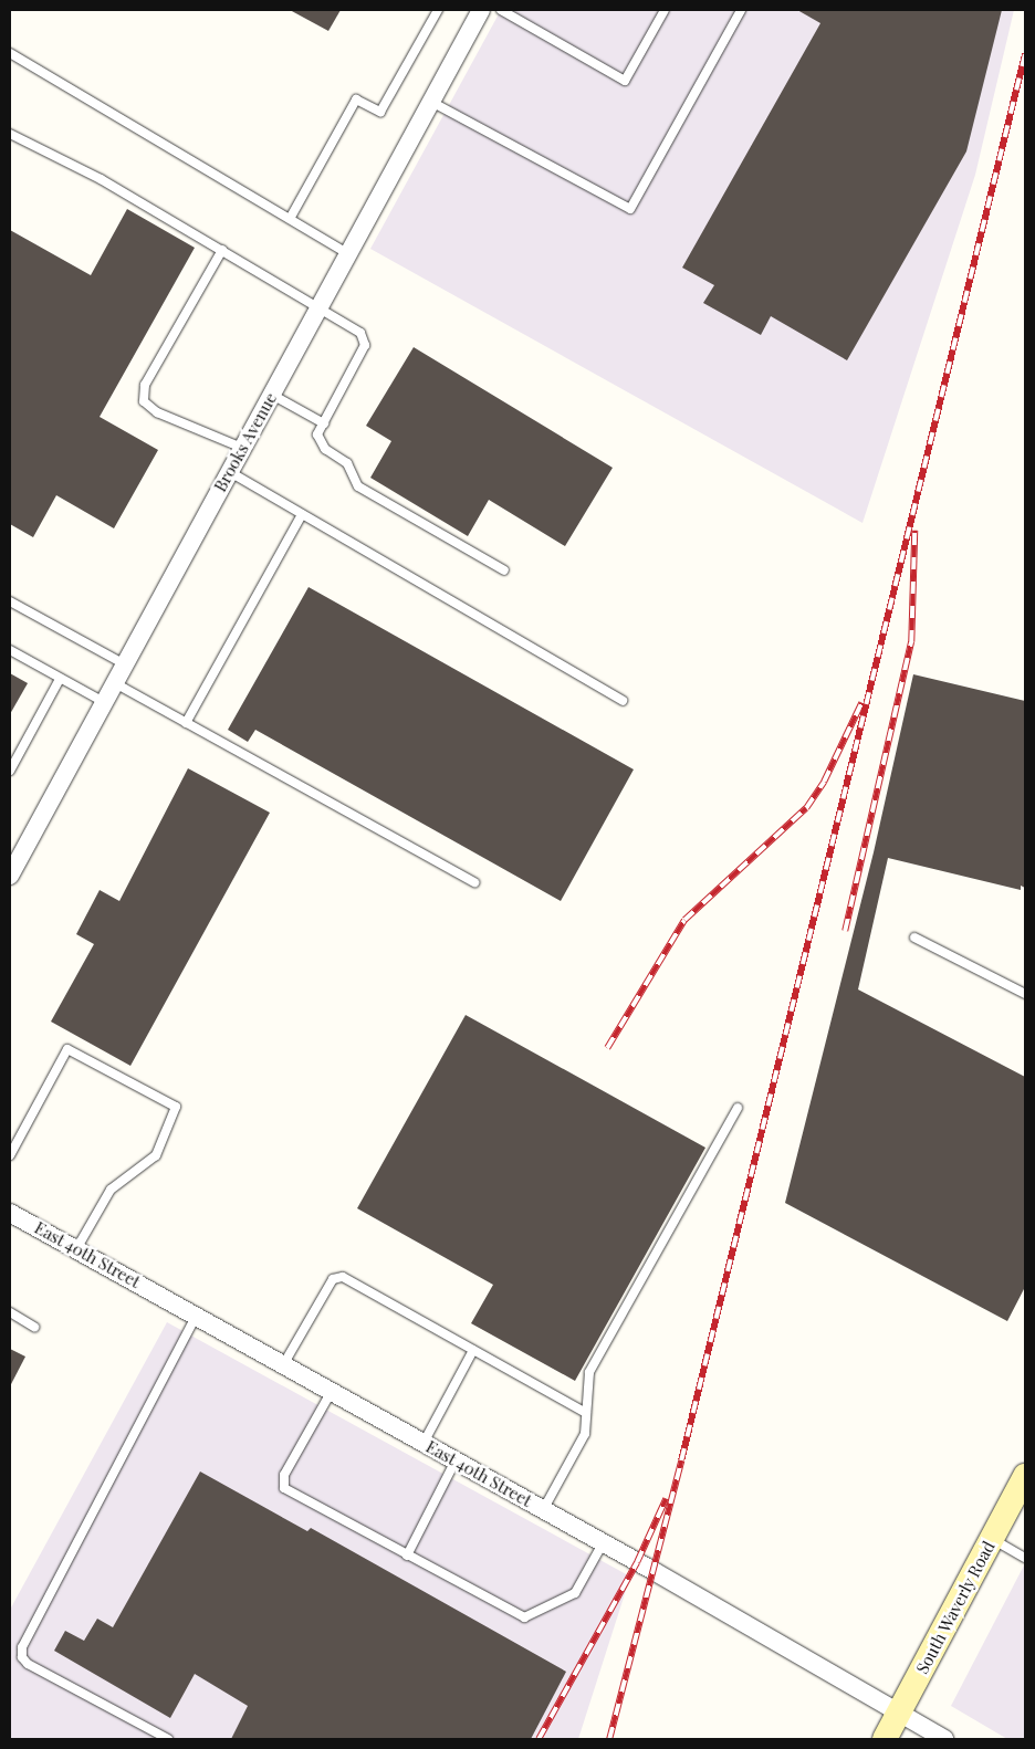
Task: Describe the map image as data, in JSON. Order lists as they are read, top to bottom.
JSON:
{
  "streets": {
    "main road": ["South Waverly Road"],
    "street": ["Brooks Avenue", "East 40th Street"]
  },
  "crossings": [
    ["East 40th Street", "South Waverly Road"]
  ]
}
